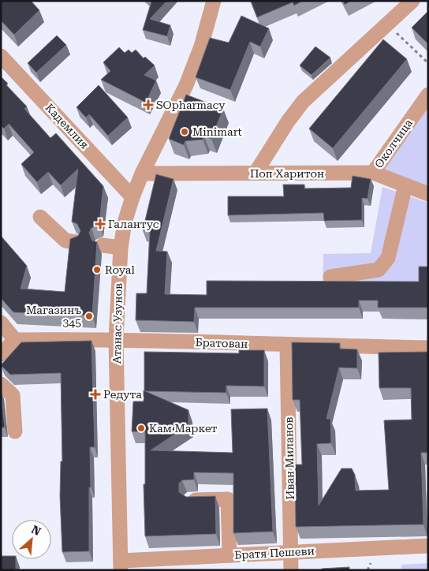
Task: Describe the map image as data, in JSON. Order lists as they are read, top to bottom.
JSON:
{
  "streets": {
    "street": [
      "Кадемлия",
      "Околчица",
      "Поп Харитон",
      "Атанас Узунов",
      "Братован",
      "Иван Миланов",
      "Братя Пешеви"
    ]
  },
  "crossings": [
    ["Кадемлия", "Атанас Узунов"],
    ["Околчица", "Поп Харитон"],
    ["Поп Харитон", "Атанас Узунов"],
    ["Атанас Узунов", "Братован"],
    ["Атанас Узунов", "Братя Пешеви"],
    ["Братован", "Иван Миланов"],
    ["Иван Миланов", "Братя Пешеви"]
  ],
  "places": {
    "health": ["SOpharmacy", "Галантус", "Редута"],
    "other": [
      "Minimart",
      "Royal",
      "Магазинъ 345",
      "Кам Маркет"
    ]
  },
  "north": "top right"
}
